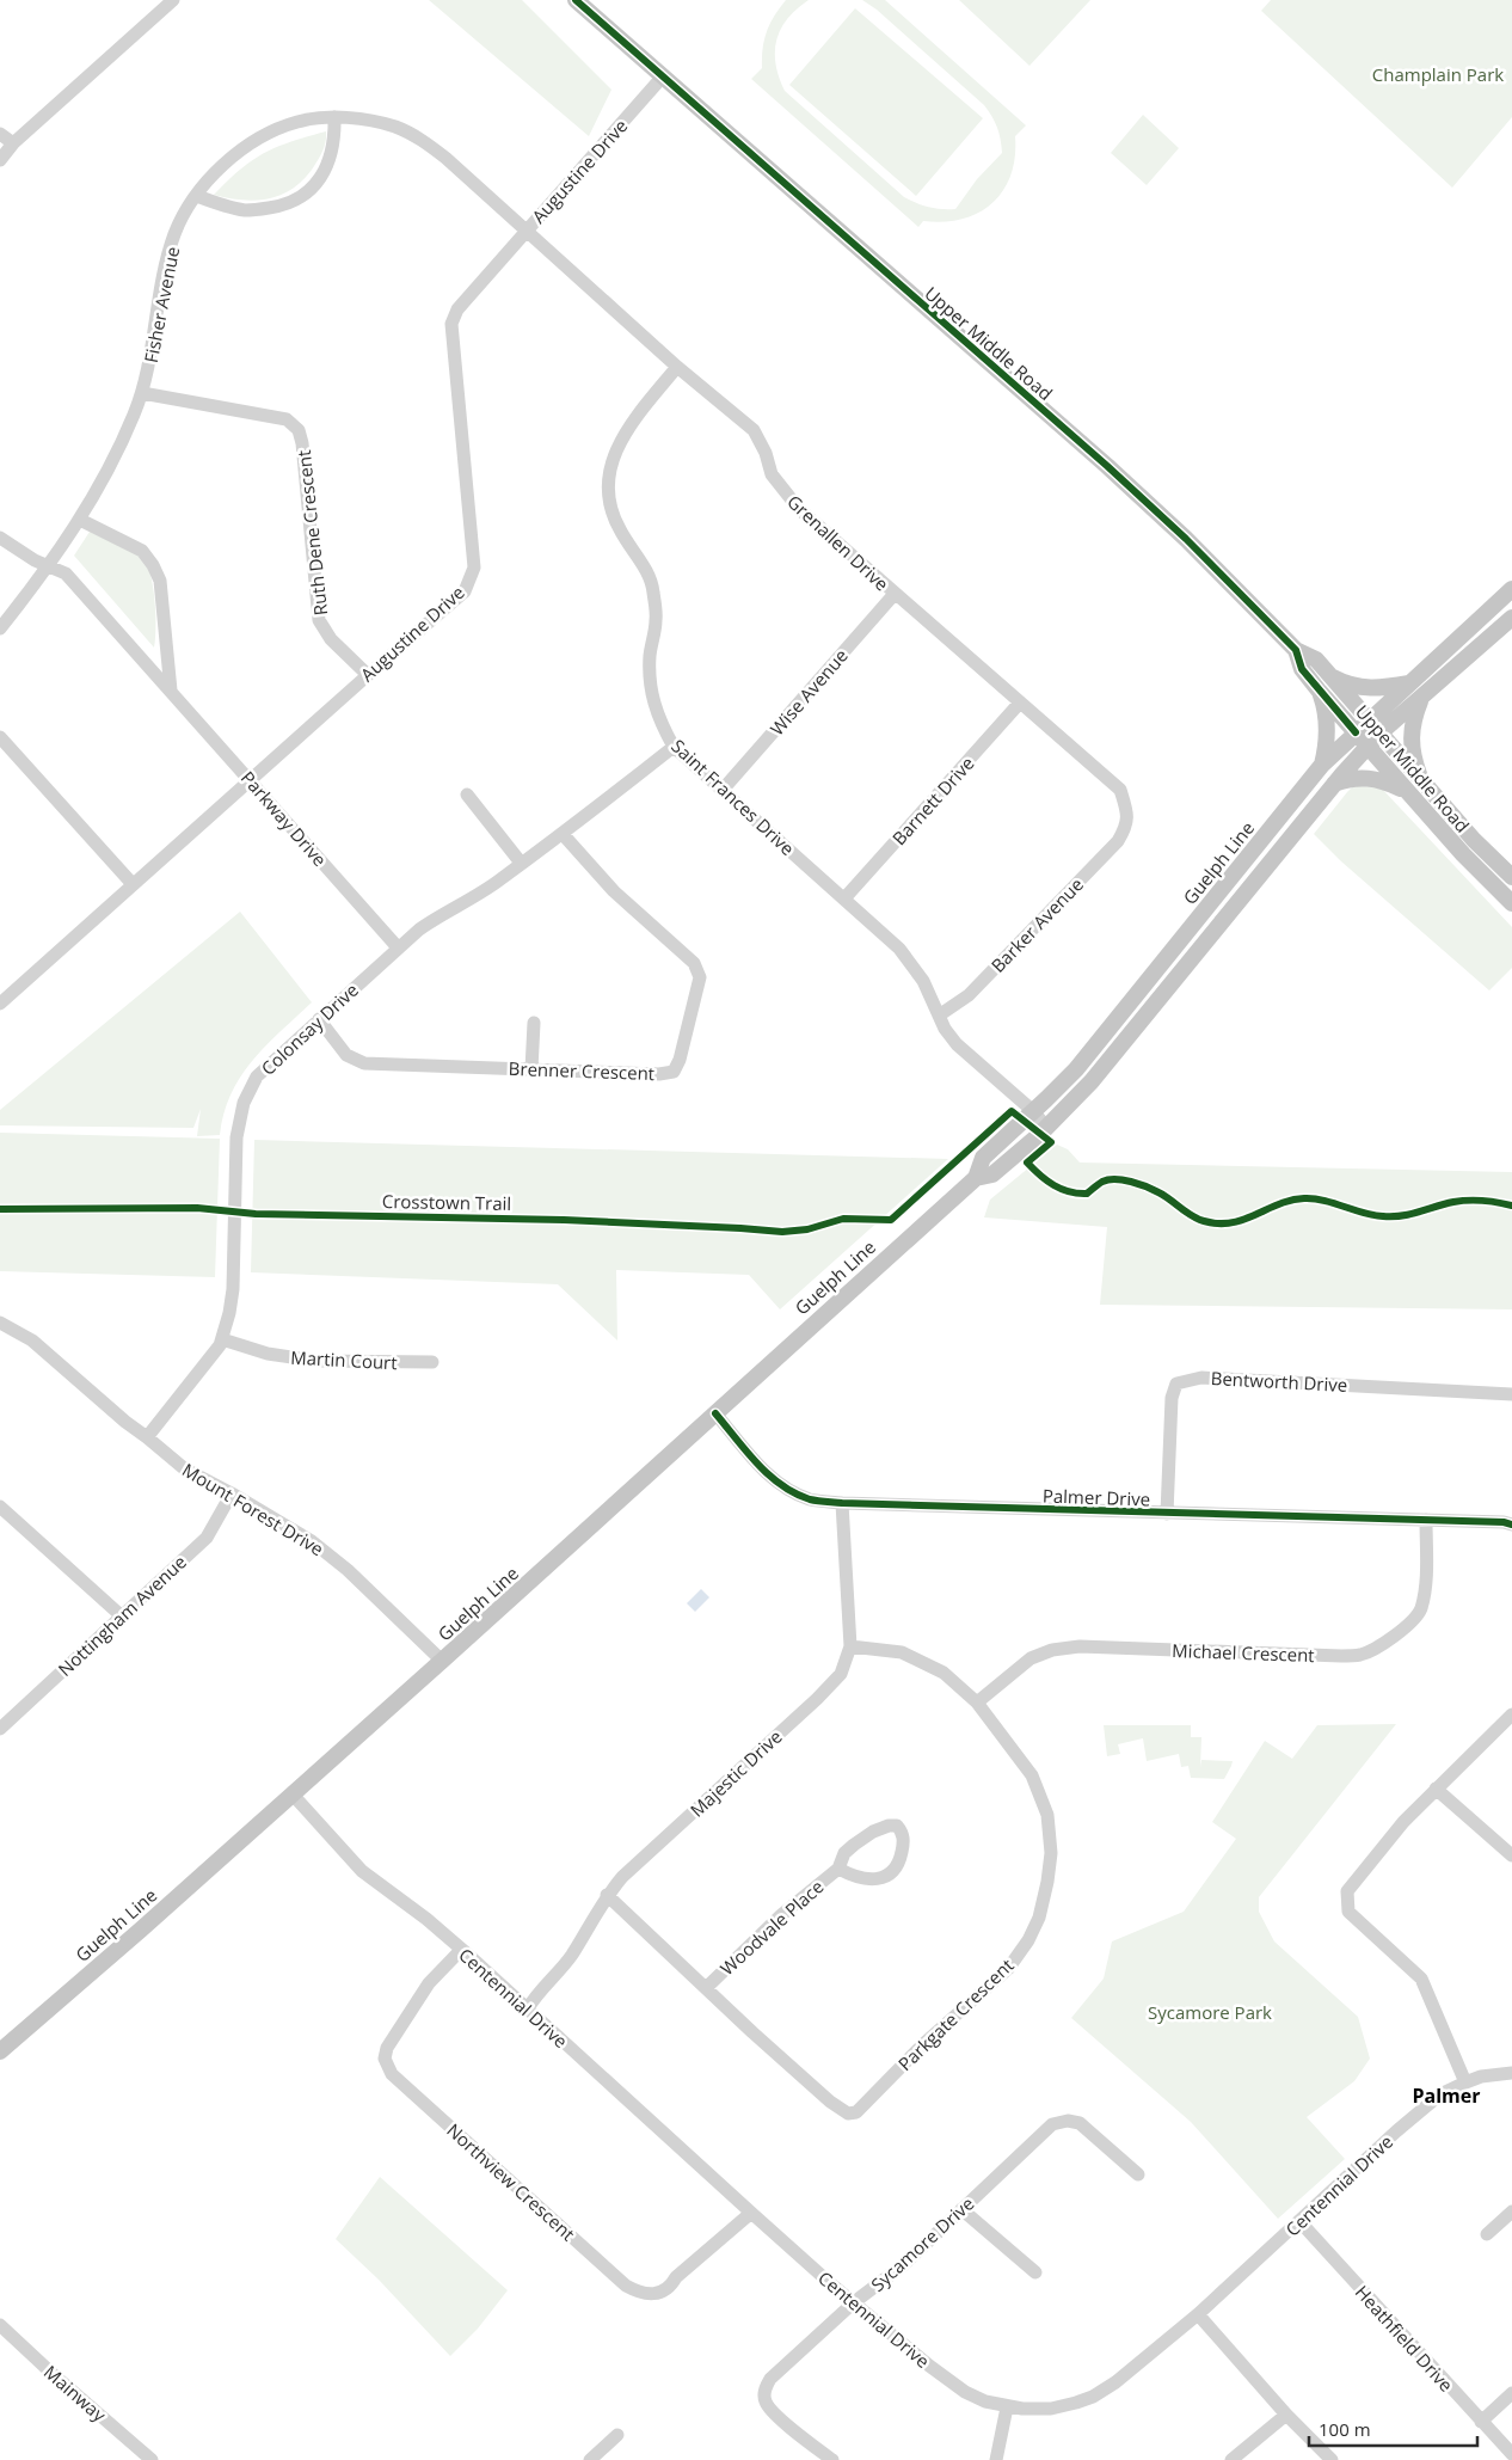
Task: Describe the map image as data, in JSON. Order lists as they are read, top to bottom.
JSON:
{
  "streets": {
    "main road": ["Upper Middle Road", "Guelph Line"],
    "street": [
      "Augustine Drive",
      "Fisher Avenue",
      "Ruth Dene Crescent",
      "Grenallen Drive",
      "Wise Avenue",
      "Saint Frances Drive",
      "Barnett Drive",
      "Parkway Drive",
      "Barker Avenue",
      "Colonsay Drive",
      "Brenner Crescent",
      "Martin Court",
      "Bentworth Drive",
      "Palmer Drive",
      "Mount Forest Drive",
      "Nottingham Avenue",
      "Michael Crescent",
      "Majestic Drive",
      "Woodvale Place",
      "Centennial Drive",
      "Parkgate Crescent",
      "Northview Crescent",
      "Sycamore Drive",
      "Heathfield Drive",
      "Mainway"
    ],
    "cycle path": ["Crosstown Trail"]
  },
  "crossings": [
    ["Augustine Drive", "Fisher Avenue"],
    ["Augustine Drive", "Upper Middle Road"],
    ["Augustine Drive", "Ruth Dene Crescent"],
    ["Augustine Drive", "Grenallen Drive"],
    ["Augustine Drive", "Parkway Drive"],
    ["Fisher Avenue", "Ruth Dene Crescent"],
    ["Fisher Avenue", "Grenallen Drive"],
    ["Fisher Avenue", "Parkway Drive"],
    ["Upper Middle Road", "Guelph Line"],
    ["Grenallen Drive", "Wise Avenue"],
    ["Grenallen Drive", "Saint Frances Drive"],
    ["Grenallen Drive", "Barnett Drive"],
    ["Grenallen Drive", "Barker Avenue"],
    ["Wise Avenue", "Saint Frances Drive"],
    ["Saint Frances Drive", "Barnett Drive"],
    ["Saint Frances Drive", "Guelph Line"],
    ["Saint Frances Drive", "Barker Avenue"],
    ["Saint Frances Drive", "Colonsay Drive"],
    ["Parkway Drive", "Colonsay Drive"],
    ["Guelph Line", "Palmer Drive"],
    ["Guelph Line", "Mount Forest Drive"],
    ["Guelph Line", "Centennial Drive"],
    ["Colonsay Drive", "Brenner Crescent"],
    ["Colonsay Drive", "Martin Court"],
    ["Colonsay Drive", "Mount Forest Drive"],
    ["Bentworth Drive", "Palmer Drive"],
    ["Palmer Drive", "Michael Crescent"],
    ["Palmer Drive", "Majestic Drive"],
    ["Mount Forest Drive", "Nottingham Avenue"],
    ["Michael Crescent", "Parkgate Crescent"],
    ["Majestic Drive", "Centennial Drive"],
    ["Majestic Drive", "Parkgate Crescent"],
    ["Woodvale Place", "Parkgate Crescent"],
    ["Centennial Drive", "Northview Crescent"],
    ["Centennial Drive", "Sycamore Drive"],
    ["Centennial Drive", "Heathfield Drive"]
  ],
  "districts": ["Palmer"],
  "parks": ["Champlain Park", "Sycamore Park"],
  "scale_bar": "100 m"
}
